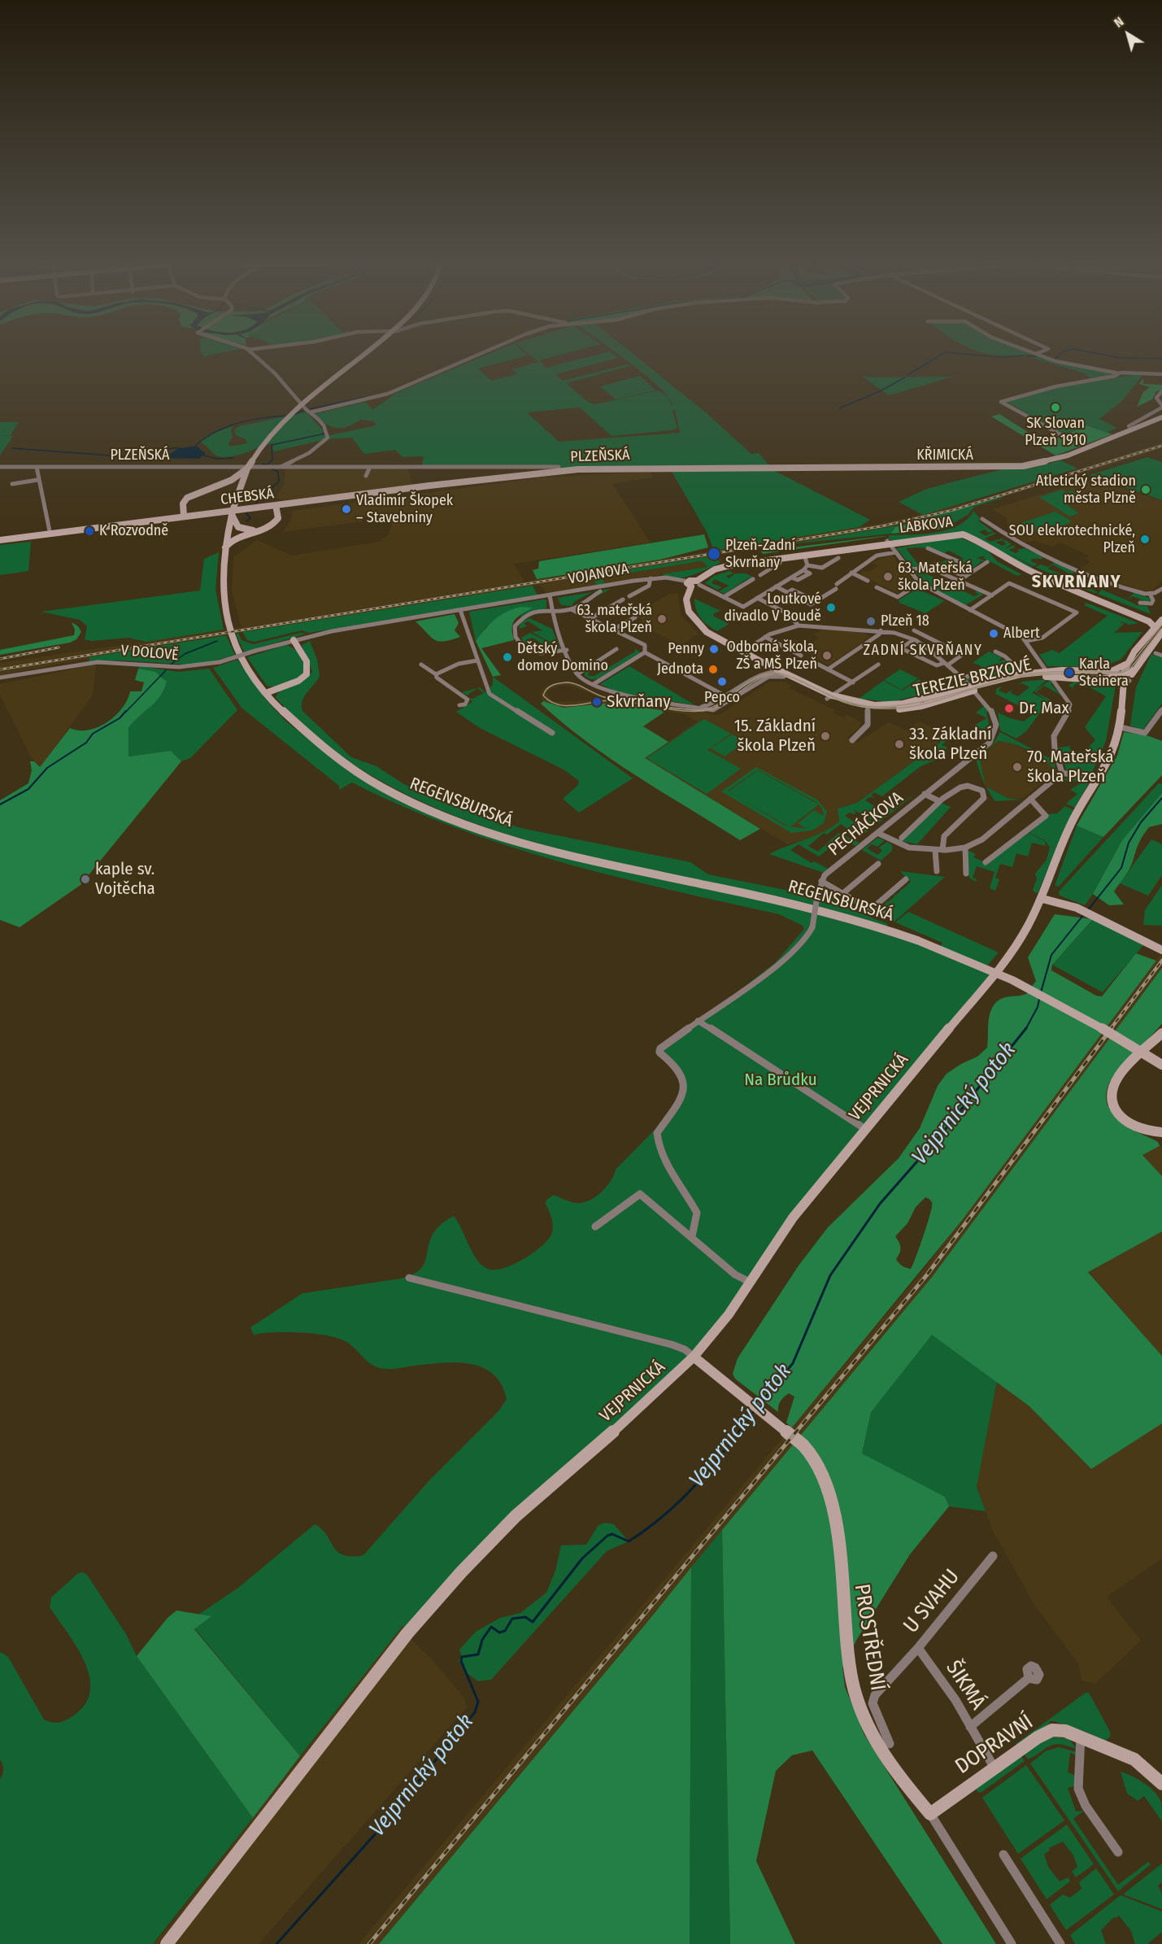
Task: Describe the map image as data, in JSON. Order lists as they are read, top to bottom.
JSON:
{
  "streets": {
    "main road": [
      "PLZEŇSKÁ",
      "KŘIMICKÁ",
      "CHEBSKÁ",
      "LÁBKOVA",
      "TEREZIE BRZKOVÉ",
      "REGENSBURSKÁ",
      "VEJPRNICKÁ",
      "PROSTŘEDNÍ",
      "DOPRAVNÍ"
    ],
    "street": [
      "VOJANOVA",
      "V DOLOVĚ",
      "PECHÁČKOVA",
      "U SVAHU",
      "ŠIKMÁ"
    ]
  },
  "crossings": [
    ["PLZEŇSKÁ", "KŘIMICKÁ"],
    ["PLZEŇSKÁ", "CHEBSKÁ"],
    ["LÁBKOVA", "VOJANOVA"],
    ["LÁBKOVA", "VEJPRNICKÁ"],
    ["VOJANOVA", "V DOLOVĚ"],
    ["TEREZIE BRZKOVÉ", "PECHÁČKOVA"],
    ["TEREZIE BRZKOVÉ", "VEJPRNICKÁ"],
    ["VEJPRNICKÁ", "PROSTŘEDNÍ"],
    ["U SVAHU", "ŠIKMÁ"],
    ["PROSTŘEDNÍ", "DOPRAVNÍ"],
    ["ŠIKMÁ", "DOPRAVNÍ"]
  ],
  "districts": ["SKVRŇANY", "ZADNÍ SKVRŇANY"],
  "water": ["Vejprnický potok"],
  "parks": ["Na Brůdku"],
  "places": [
    "SK Slovan Plzeň 1910",
    "Atletický stadion města Plzně",
    "Vladimír Škopek – Stavebniny",
    "K Rozvodně",
    "SOU elekrotechnické, Plzeň",
    "Plzeň-Zadní Skvrňany",
    "63. Mateřská škola Plzeň",
    "Loutkové divadlo V Boudě",
    "63. mateřská škola Plzeň",
    "Plzeň 18",
    "Albert",
    "Penny",
    "Odborná škola, ZŠ a MŠ Plzeň",
    "Dětský domov Domino",
    "Jednota",
    "Karla Steinera",
    "Pepco",
    "Skvrňany",
    "Dr. Max",
    "15. Základní škola Plzeň",
    "33. Základní škola Plzeň",
    "70. Mateřská škola Plzeň",
    "kaple sv. Vojtěcha"
  ],
  "north": "top left"
}
